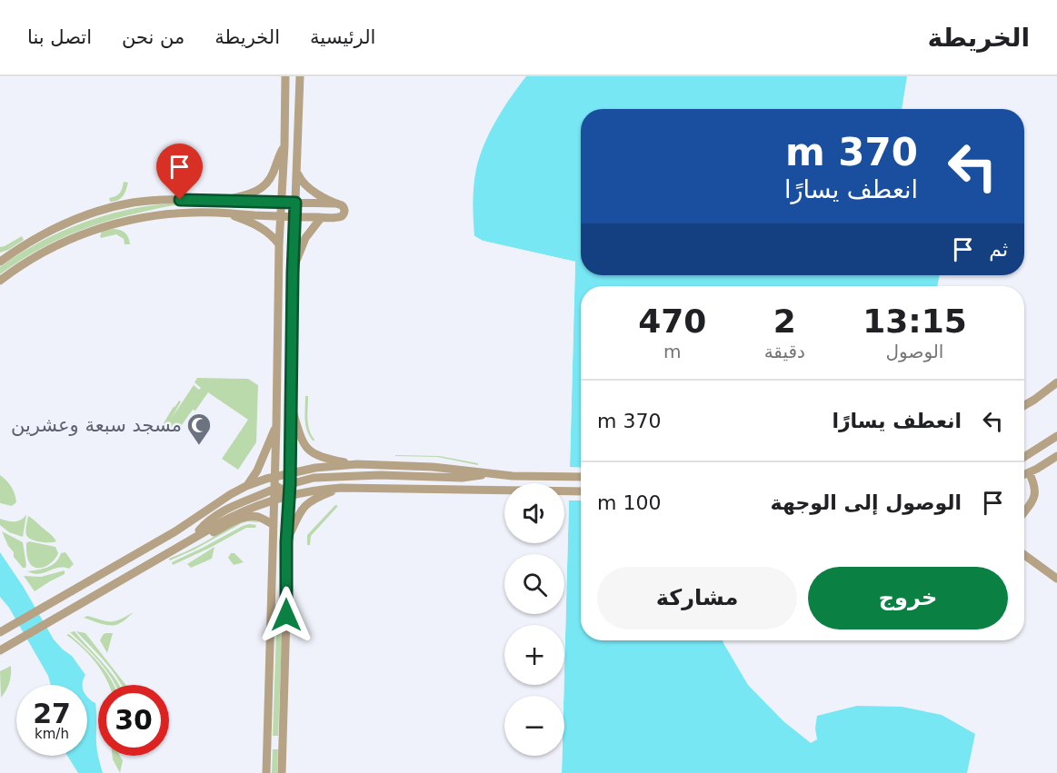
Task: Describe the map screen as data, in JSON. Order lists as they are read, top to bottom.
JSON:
{
  "places": {
    "mosque": ["مسجد سبعة وعشرين"]
  },
  "page": {
    "header": "الخريطة",
    "nav": [
      "الرئيسية",
      "الخريطة",
      "من نحن",
      "اتصل بنا"
    ],
    "turn": ["370 m", "انعطف يسارًا"],
    "then": "ثم",
    "eta": [
      "13:15",
      "الوصول",
      "2",
      "دقيقة",
      "470",
      "m"
    ],
    "list": [
      {
        "name": "انعطف يسارًا",
        "value": "370 m"
      },
      {
        "name": "الوصول إلى الوجهة",
        "value": "100 m"
      }
    ],
    "map_buttons": ["+", "−"],
    "buttons": ["خروج", "مشاركة"],
    "speed": "27 km/h",
    "limit": "30"
  }
}
